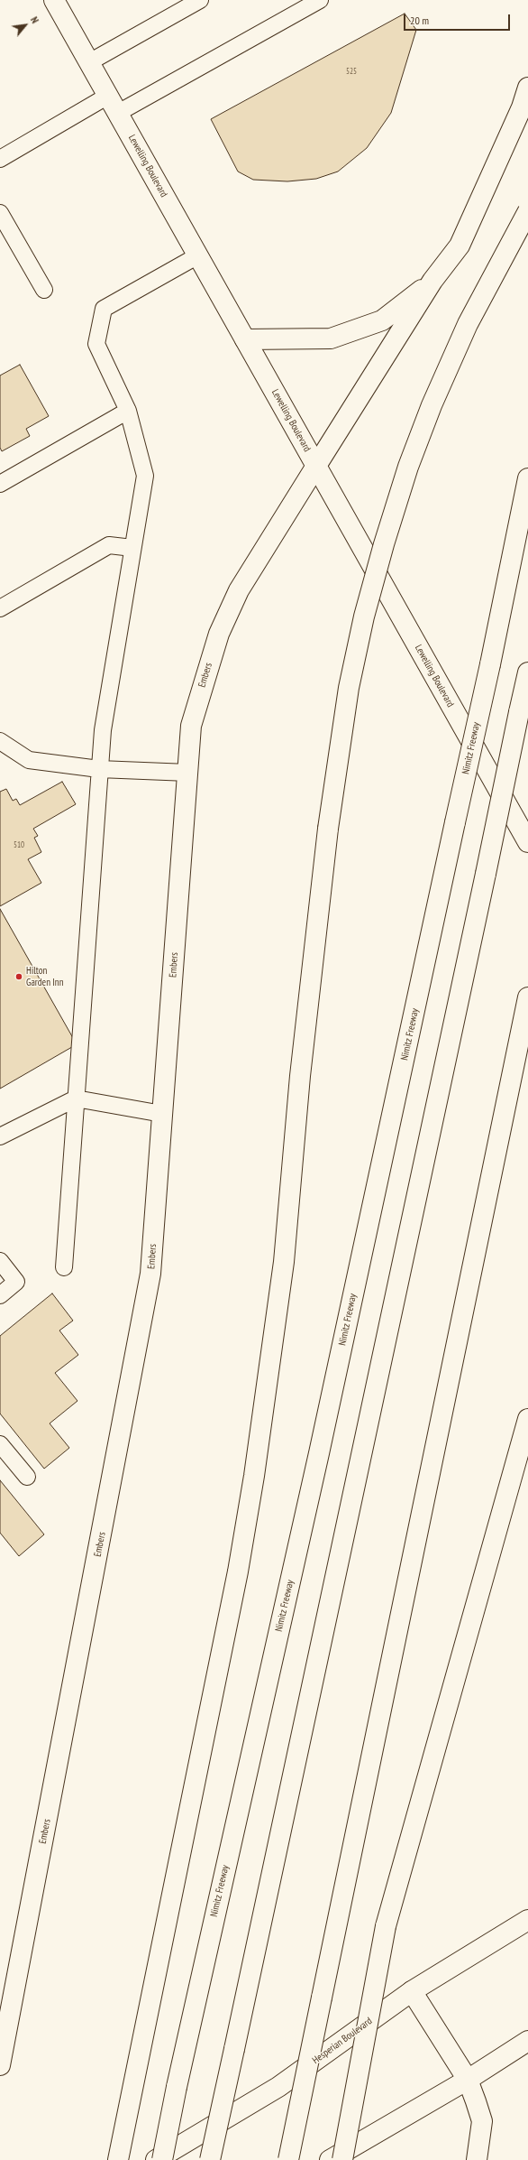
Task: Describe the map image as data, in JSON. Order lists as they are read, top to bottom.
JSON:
{
  "streets": {
    "main road": [
      "Lewelling Boulevard",
      "Embers",
      "Nimitz Freeway",
      "Hesperian Boulevard"
    ]
  },
  "crossings": [
    ["Lewelling Boulevard", "Embers"]
  ],
  "places": ["Hilton Garden Inn"],
  "house_numbers": ["525", "510"],
  "scale_bar": "20 m",
  "north": "top right"
}
